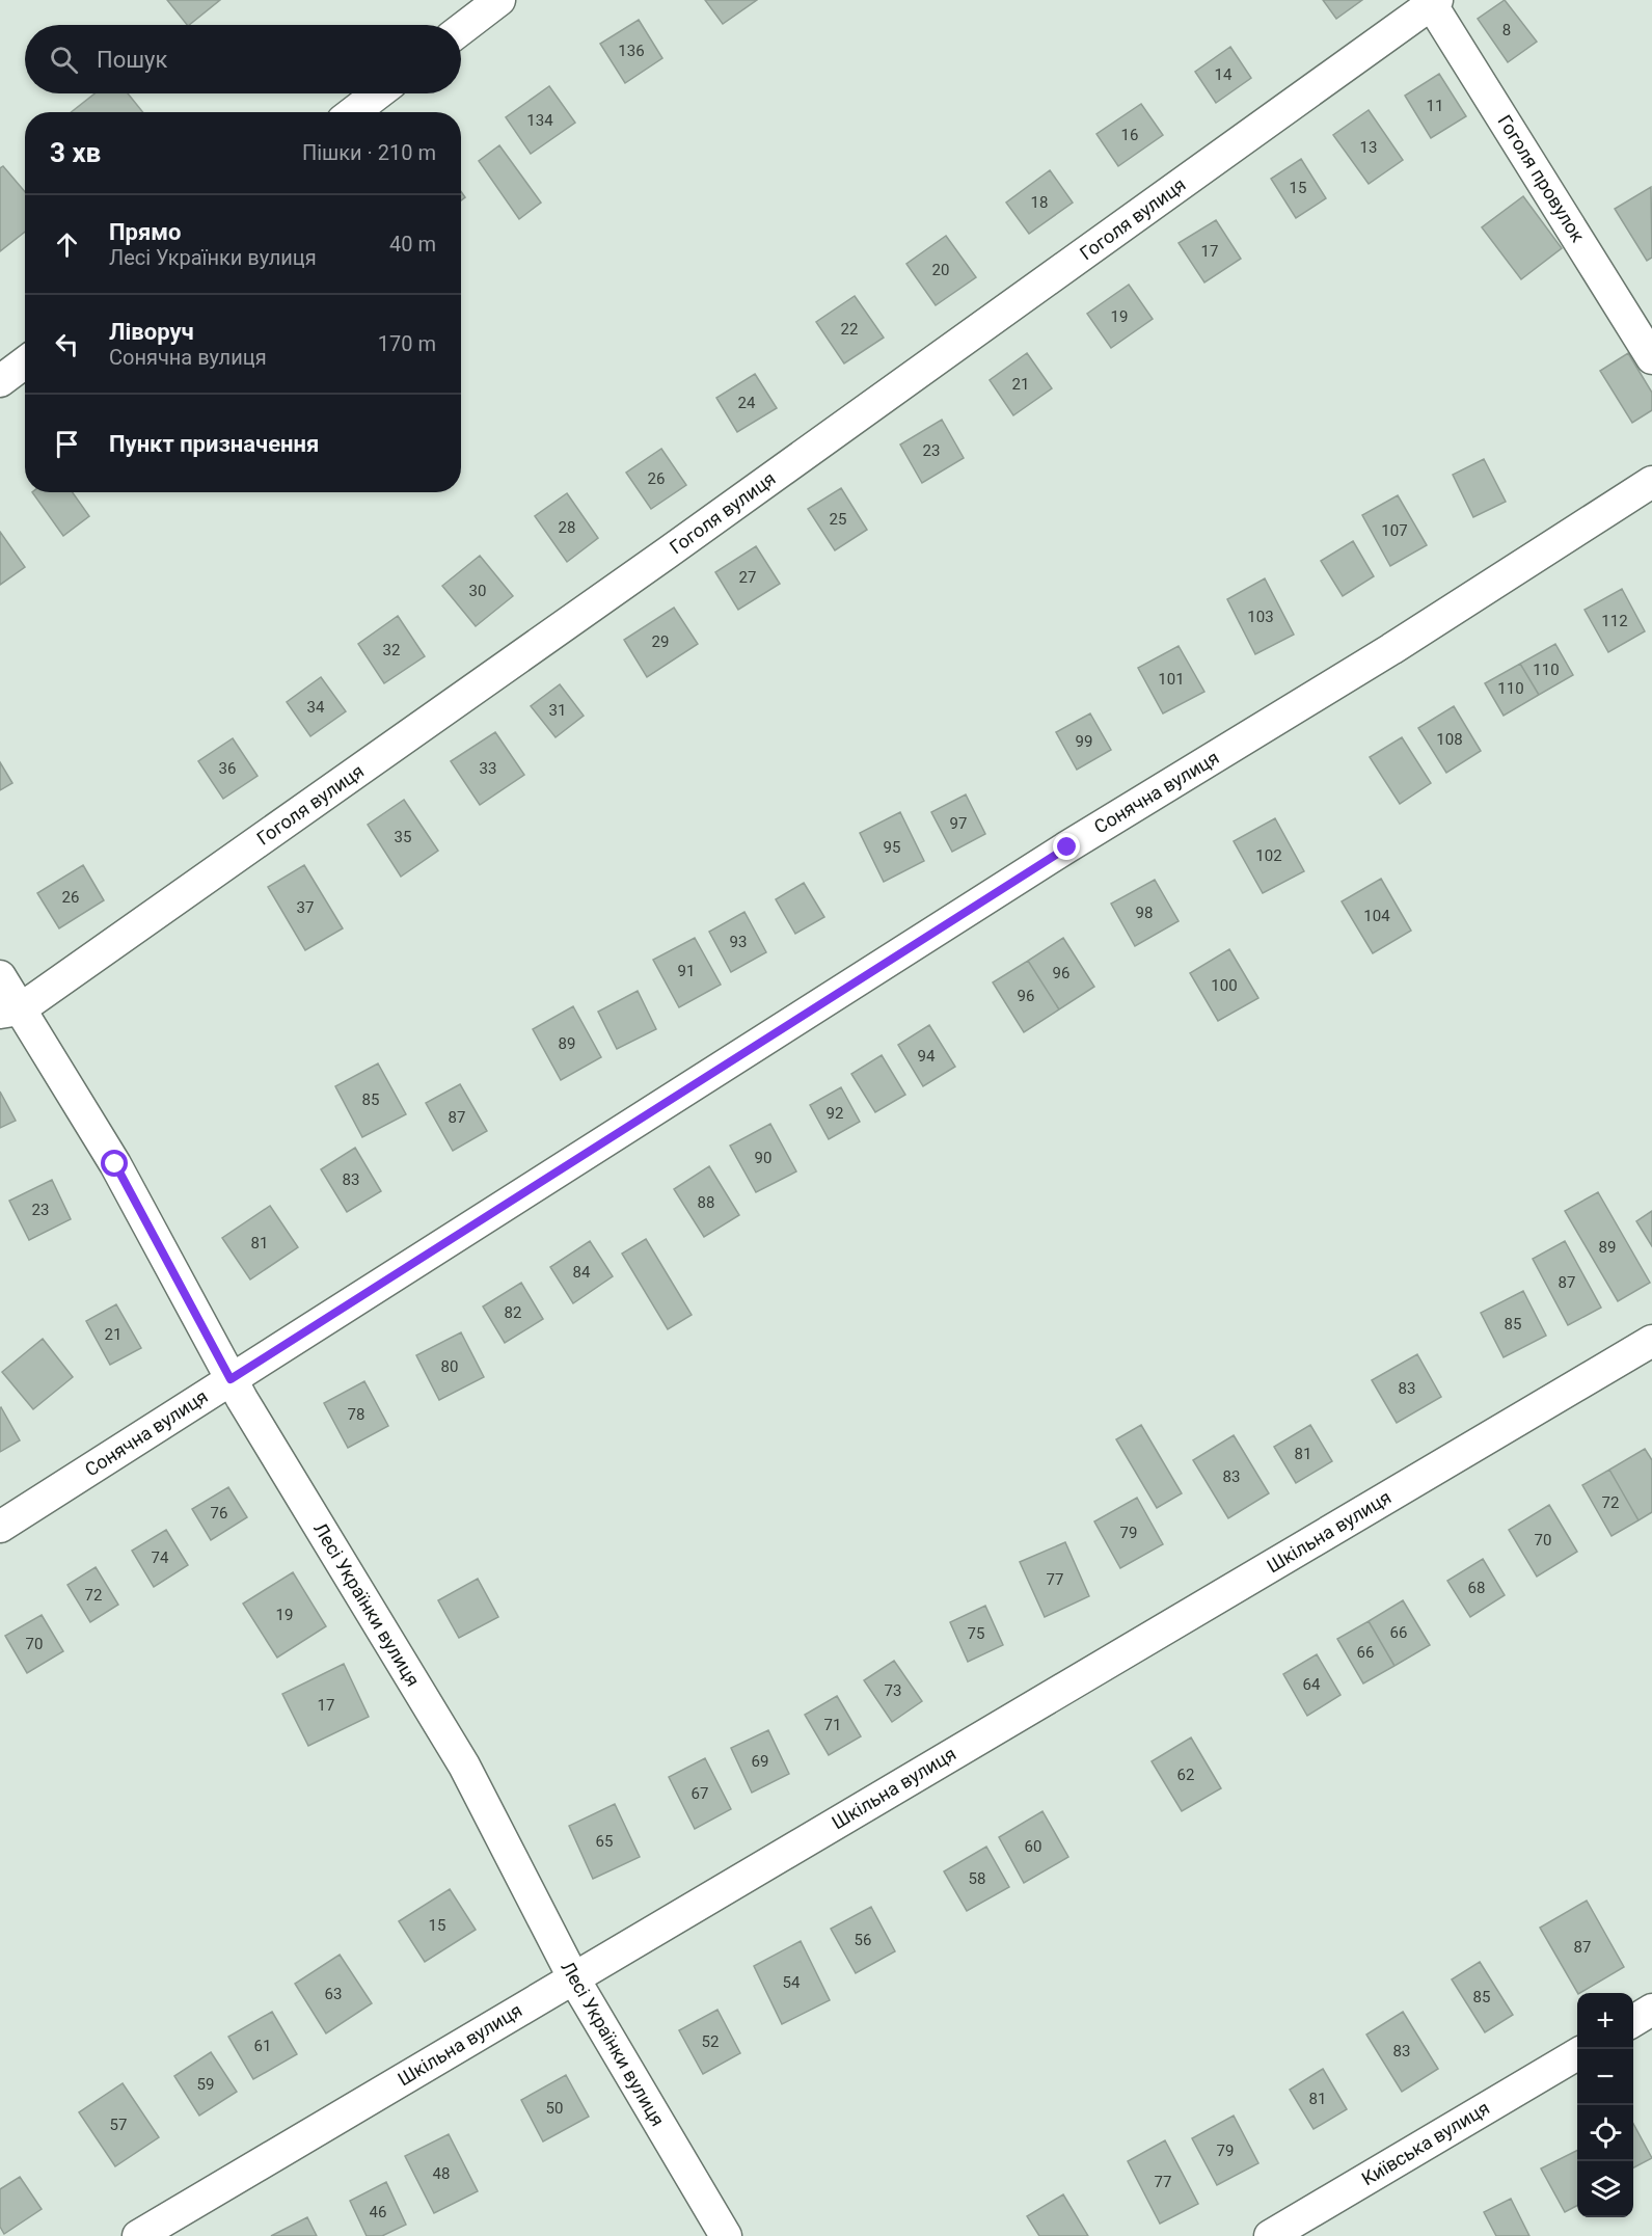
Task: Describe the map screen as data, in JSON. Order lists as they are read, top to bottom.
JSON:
{
  "streets": {
    "street": [
      "Гоголя провулок",
      "Гоголя вулиця",
      "Сонячна вулиця",
      "Шкільна вулиця",
      "Лесі Українки вулиця",
      "Київська вулиця"
    ]
  },
  "crossings": [
    ["Гоголя провулок", "Гоголя вулиця"],
    ["Гоголя вулиця", "Лесі Українки вулиця"],
    ["Сонячна вулиця", "Лесі Українки вулиця"],
    ["Шкільна вулиця", "Лесі Українки вулиця"]
  ],
  "house_numbers": [
    "8",
    "136",
    "14",
    "11",
    "134",
    "16",
    "13",
    "15",
    "18",
    "17",
    "20",
    "19",
    "22",
    "21",
    "24",
    "23",
    "26",
    "25",
    "28",
    "107",
    "27",
    "30",
    "103",
    "112",
    "29",
    "32",
    "110",
    "101",
    "110",
    "34",
    "31",
    "108",
    "99",
    "36",
    "33",
    "97",
    "35",
    "95",
    "102",
    "26",
    "37",
    "98",
    "104",
    "93",
    "91",
    "96",
    "100",
    "96",
    "89",
    "94",
    "85",
    "92",
    "87",
    "90",
    "83",
    "88",
    "23",
    "81",
    "89",
    "84",
    "87",
    "82",
    "85",
    "21",
    "80",
    "83",
    "78",
    "81",
    "83",
    "72",
    "76",
    "79",
    "70",
    "74",
    "77",
    "68",
    "72",
    "19",
    "66",
    "75",
    "70",
    "66",
    "64",
    "73",
    "17",
    "71",
    "69",
    "62",
    "67",
    "65",
    "60",
    "58",
    "15",
    "56",
    "87",
    "54",
    "63",
    "85",
    "52",
    "61",
    "83",
    "59",
    "81",
    "50",
    "57",
    "79",
    "48",
    "77",
    "46"
  ],
  "page": {
    "search": "Пошук",
    "heading": ["3 хв", "Пішки · 210 m"],
    "list": [
      ["Прямо", "Лесі Українки вулиця", "40 m"],
      ["Ліворуч", "Сонячна вулиця", "170 m"],
      "Пункт призначення"
    ],
    "map_buttons": ["+", "−"]
  }
}
